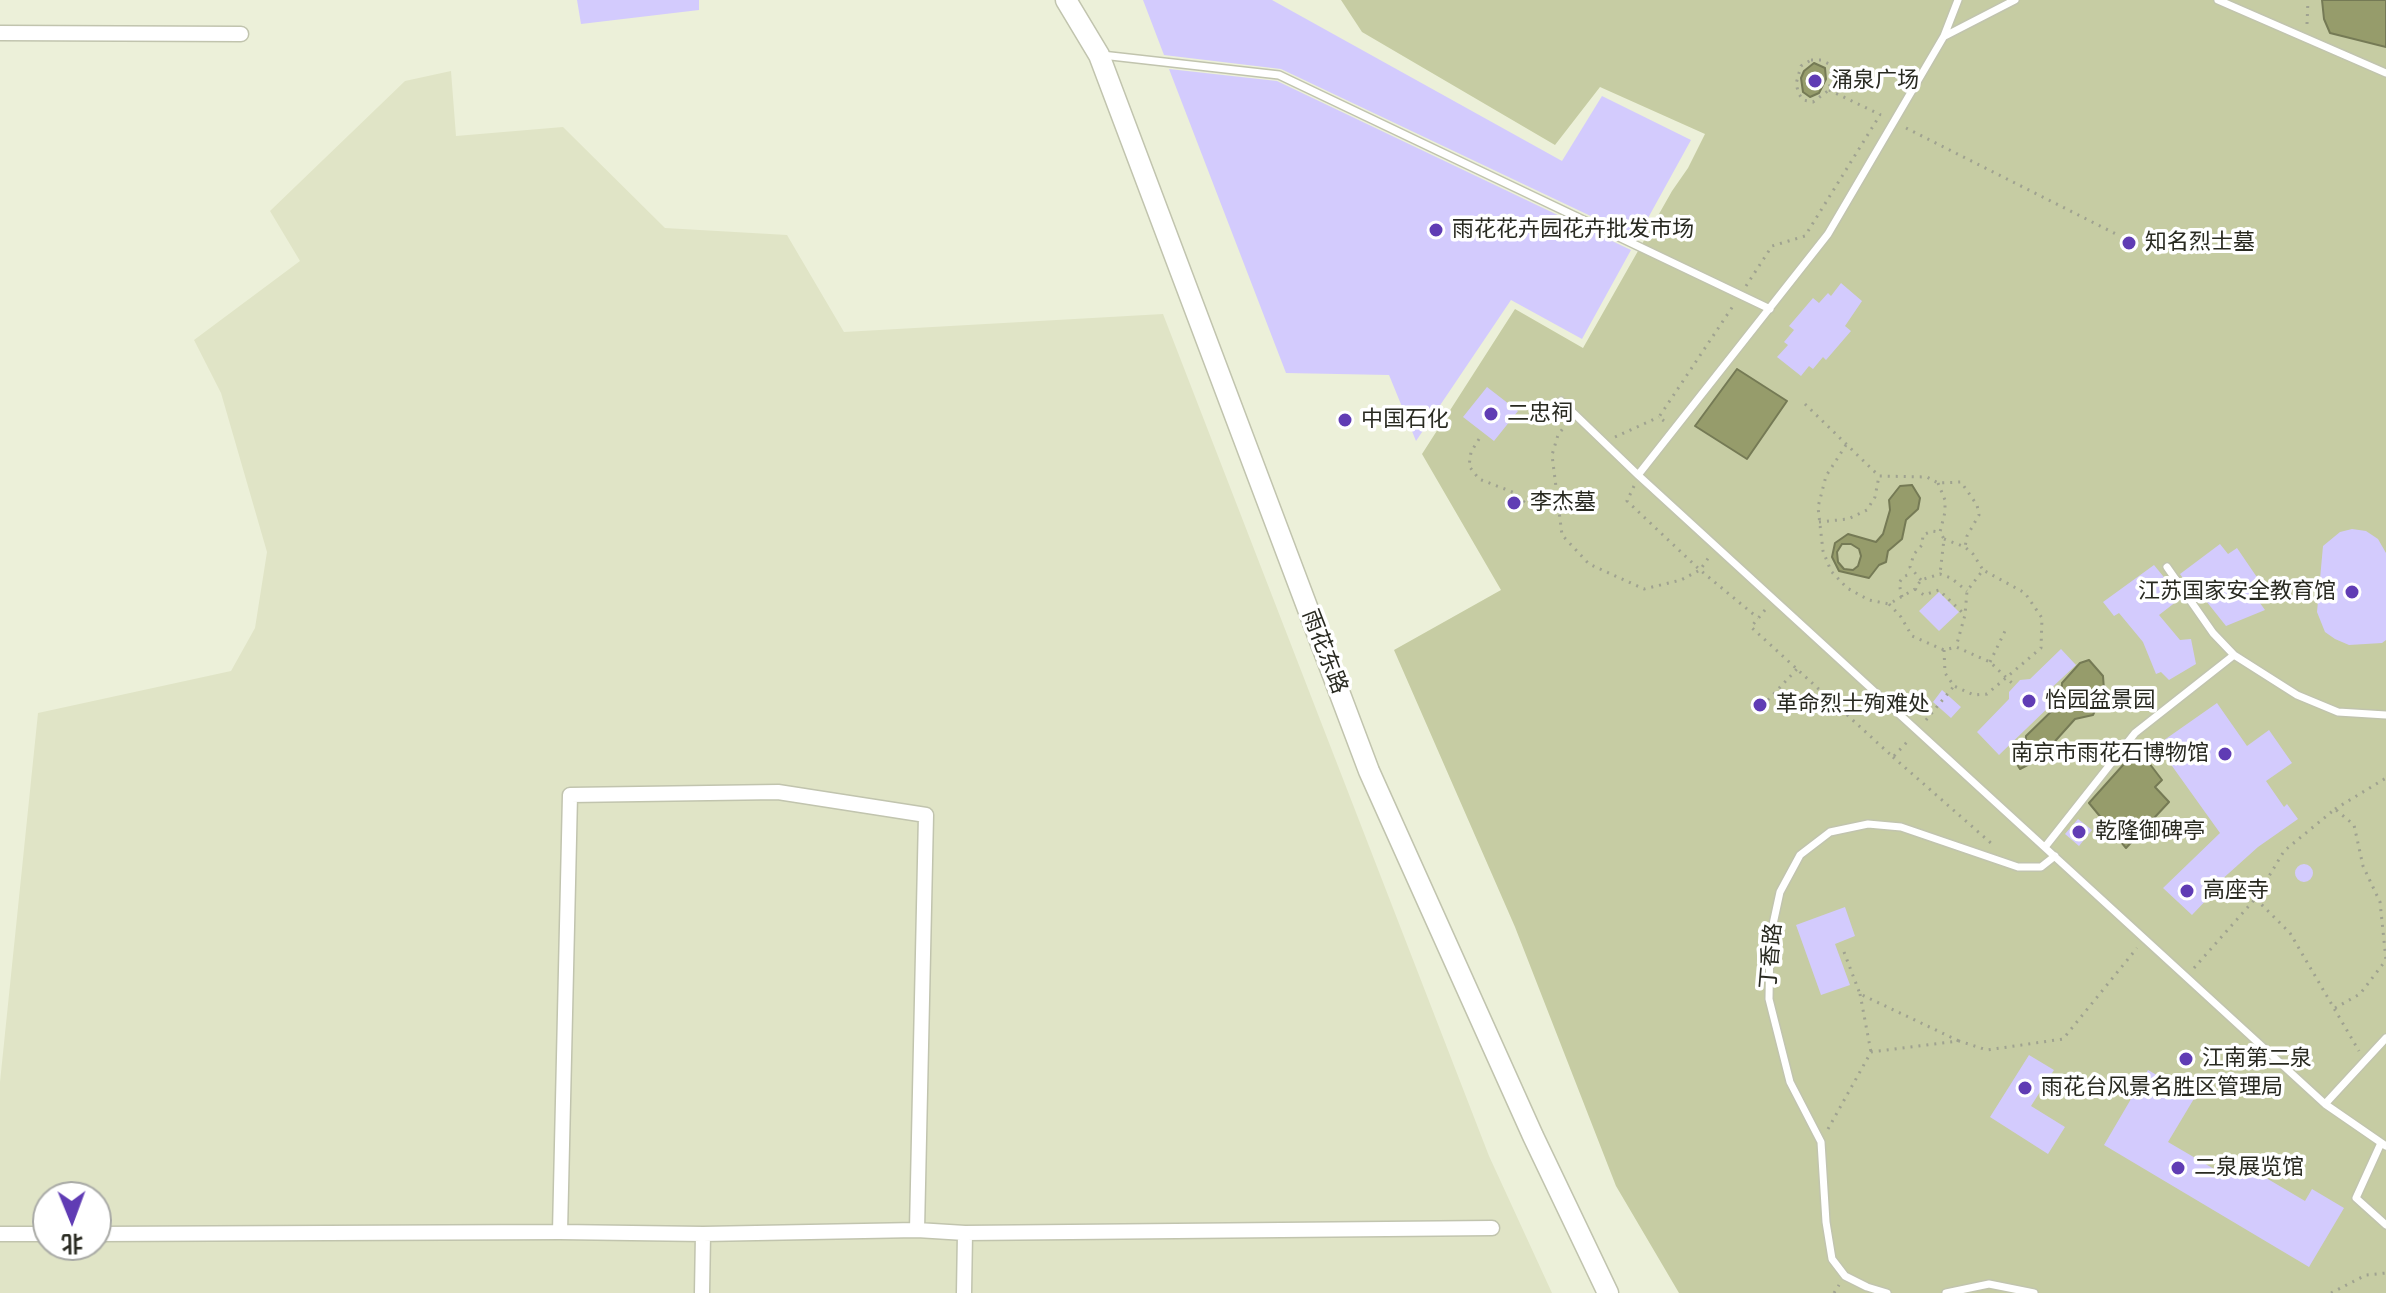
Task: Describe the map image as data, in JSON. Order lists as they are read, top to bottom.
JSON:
{
  "streets": {
    "main road": ["雨花东路"],
    "lane": ["丁香路"]
  },
  "places": [
    "涌泉广场",
    "雨花花卉园花卉批发市场",
    "知名烈士墓",
    "二忠祠",
    "中国石化",
    "李杰墓",
    "江苏国家安全教育馆",
    "怡园盆景园",
    "革命烈士殉难处",
    "南京市雨花石博物馆",
    "乾隆御碑亭",
    "高座寺",
    "江南第二泉",
    "雨花台风景名胜区管理局",
    "二泉展览馆"
  ],
  "north": "bottom"
}
